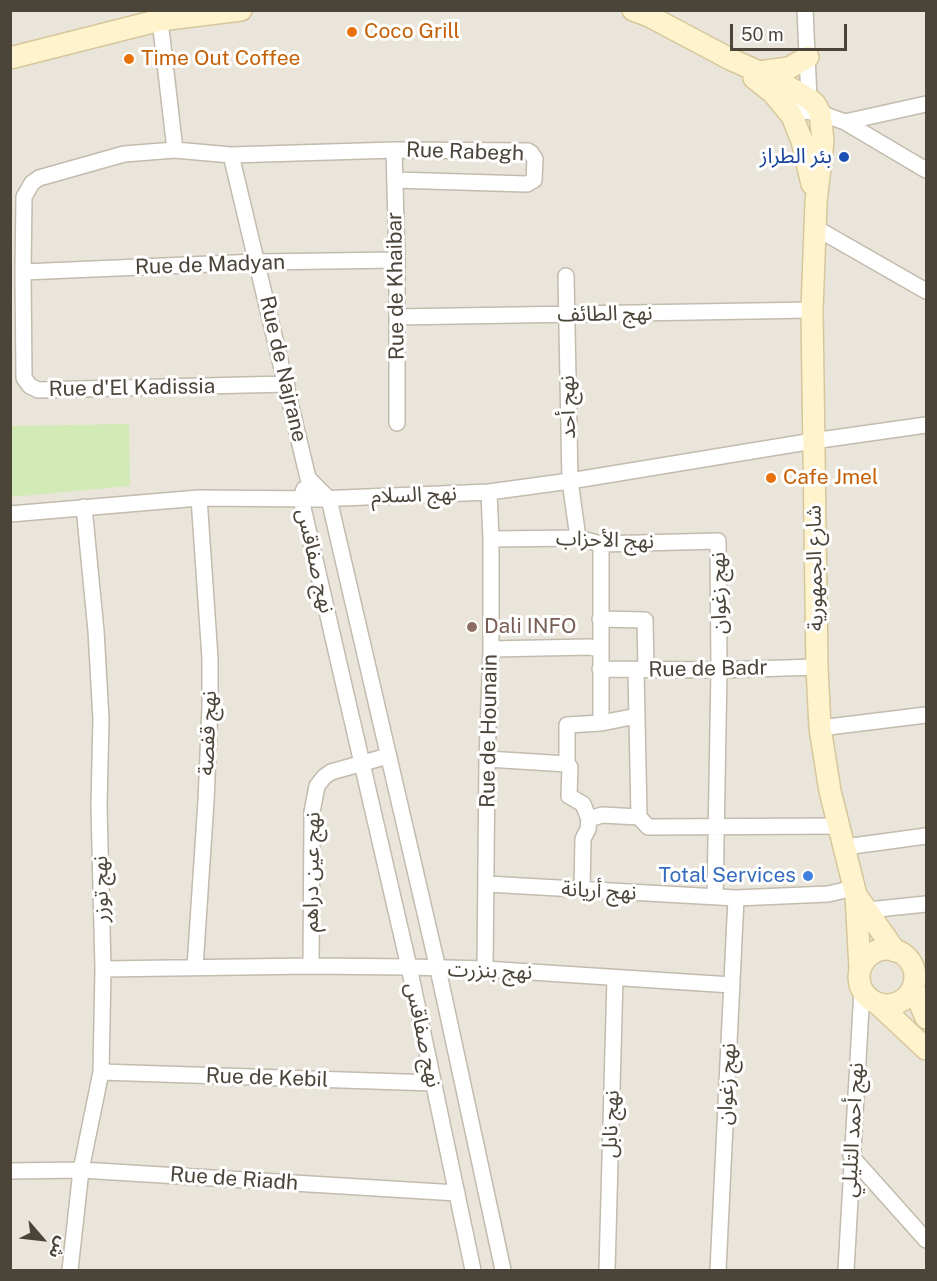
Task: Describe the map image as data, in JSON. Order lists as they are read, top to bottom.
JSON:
{
  "streets": {
    "main road": ["شارع الجمهورية"],
    "street": [
      "Rue Rabegh",
      "Rue de Madyan",
      "Rue de Khaibar",
      "نهج الطائف",
      "Rue de Najrane",
      "Rue d'El Kadissia",
      "نهج أحد",
      "نهج السلام",
      "نهج الأحزاب",
      "نهج صفاقس",
      "نهج زغوان",
      "Rue de Badr",
      "Rue de Hounain",
      "نهج قفصة",
      "نهج عين دراهم",
      "نهج توزر",
      "نهج أريانة",
      "نهج بنزرت",
      "Rue de Kebil",
      "نهج نابل",
      "نهج أحمد التليلي",
      "Rue de Riadh"
    ]
  },
  "crossings": [
    ["Rue Rabegh", "Rue de Khaibar"],
    ["Rue Rabegh", "Rue de Najrane"],
    ["Rue Rabegh", "Rue d'El Kadissia"],
    ["Rue de Madyan", "Rue de Khaibar"],
    ["Rue de Madyan", "Rue de Najrane"],
    ["Rue de Madyan", "Rue d'El Kadissia"],
    ["Rue de Khaibar", "نهج الطائف"],
    ["نهج الطائف", "نهج أحد"],
    ["نهج الطائف", "شارع الجمهورية"],
    ["Rue de Najrane", "Rue d'El Kadissia"],
    ["Rue de Najrane", "نهج صفاقس"],
    ["نهج أحد", "نهج السلام"],
    ["نهج أحد", "نهج الأحزاب"],
    ["نهج السلام", "نهج صفاقس"],
    ["نهج السلام", "شارع الجمهورية"],
    ["نهج السلام", "Rue de Hounain"],
    ["نهج السلام", "نهج قفصة"],
    ["نهج السلام", "نهج توزر"],
    ["نهج الأحزاب", "نهج زغوان"],
    ["نهج الأحزاب", "Rue de Hounain"],
    ["نهج صفاقس", "نهج عين دراهم"],
    ["نهج صفاقس", "نهج بنزرت"],
    ["نهج صفاقس", "Rue de Kebil"],
    ["نهج صفاقس", "Rue de Riadh"],
    ["شارع الجمهورية", "Rue de Badr"],
    ["شارع الجمهورية", "نهج أريانة"],
    ["نهج زغوان", "Rue de Badr"],
    ["نهج زغوان", "نهج أريانة"],
    ["نهج زغوان", "نهج بنزرت"],
    ["Rue de Hounain", "نهج أريانة"],
    ["Rue de Hounain", "نهج بنزرت"],
    ["نهج قفصة", "نهج بنزرت"],
    ["نهج عين دراهم", "نهج بنزرت"],
    ["نهج توزر", "نهج بنزرت"],
    ["نهج توزر", "Rue de Kebil"],
    ["نهج توزر", "Rue de Riadh"],
    ["نهج بنزرت", "نهج نابل"]
  ],
  "places": [
    "Coco Grill",
    "Time Out Coffee",
    "بئر الطراز",
    "Cafe Jmel",
    "Dali INFO",
    "Total Services"
  ],
  "scale_bar": "50 m",
  "north": "bottom right"
}
